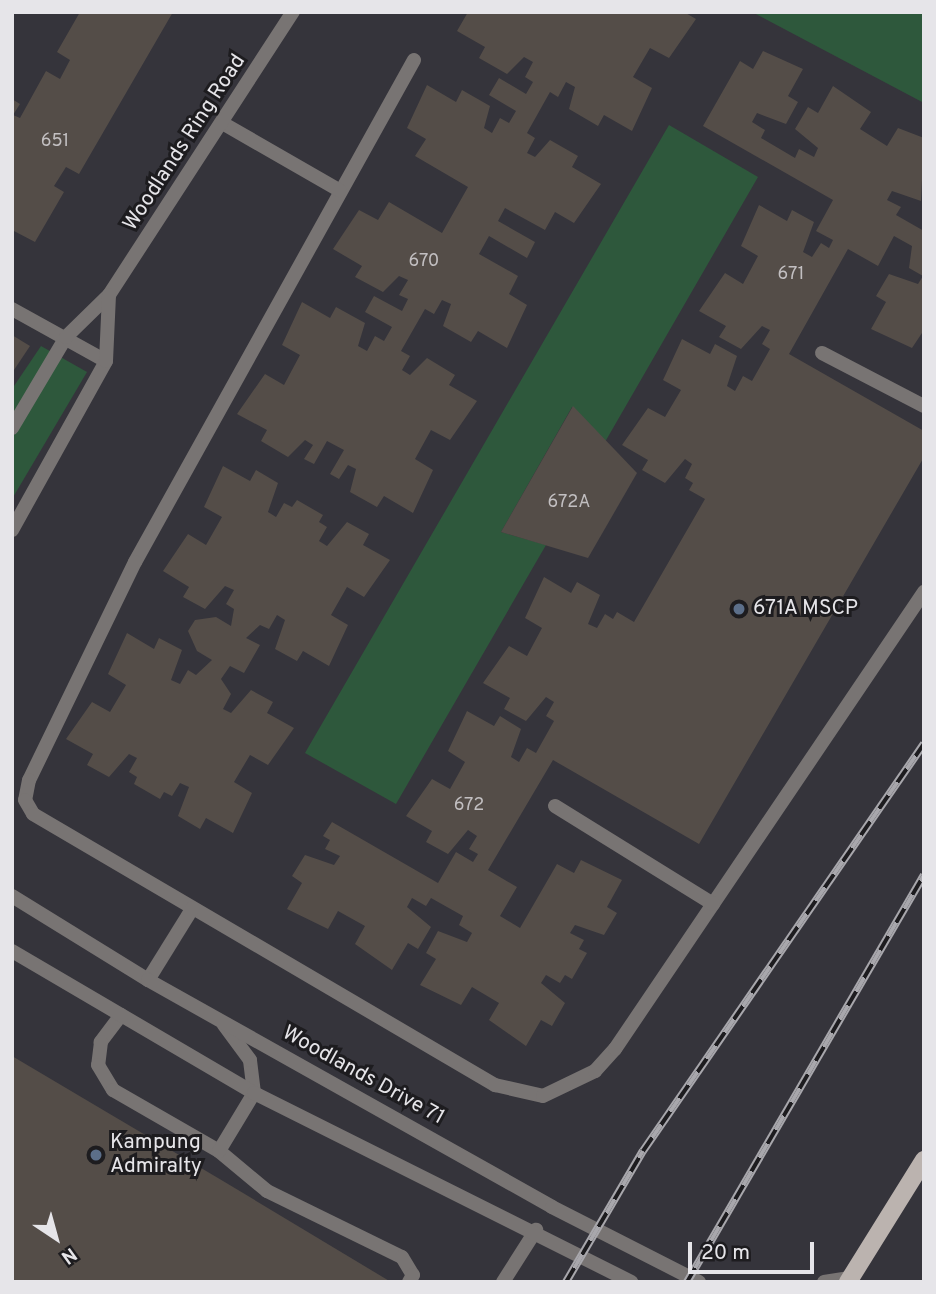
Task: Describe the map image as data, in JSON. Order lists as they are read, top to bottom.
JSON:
{
  "streets": {
    "street": ["Woodlands Ring Road", "Woodlands Drive 71"]
  },
  "places": ["671A MSCP", "Kampung Admiralty"],
  "house_numbers": [
    "651",
    "670",
    "671",
    "672A",
    "672"
  ],
  "scale_bar": "20 m",
  "north": "bottom right"
}
